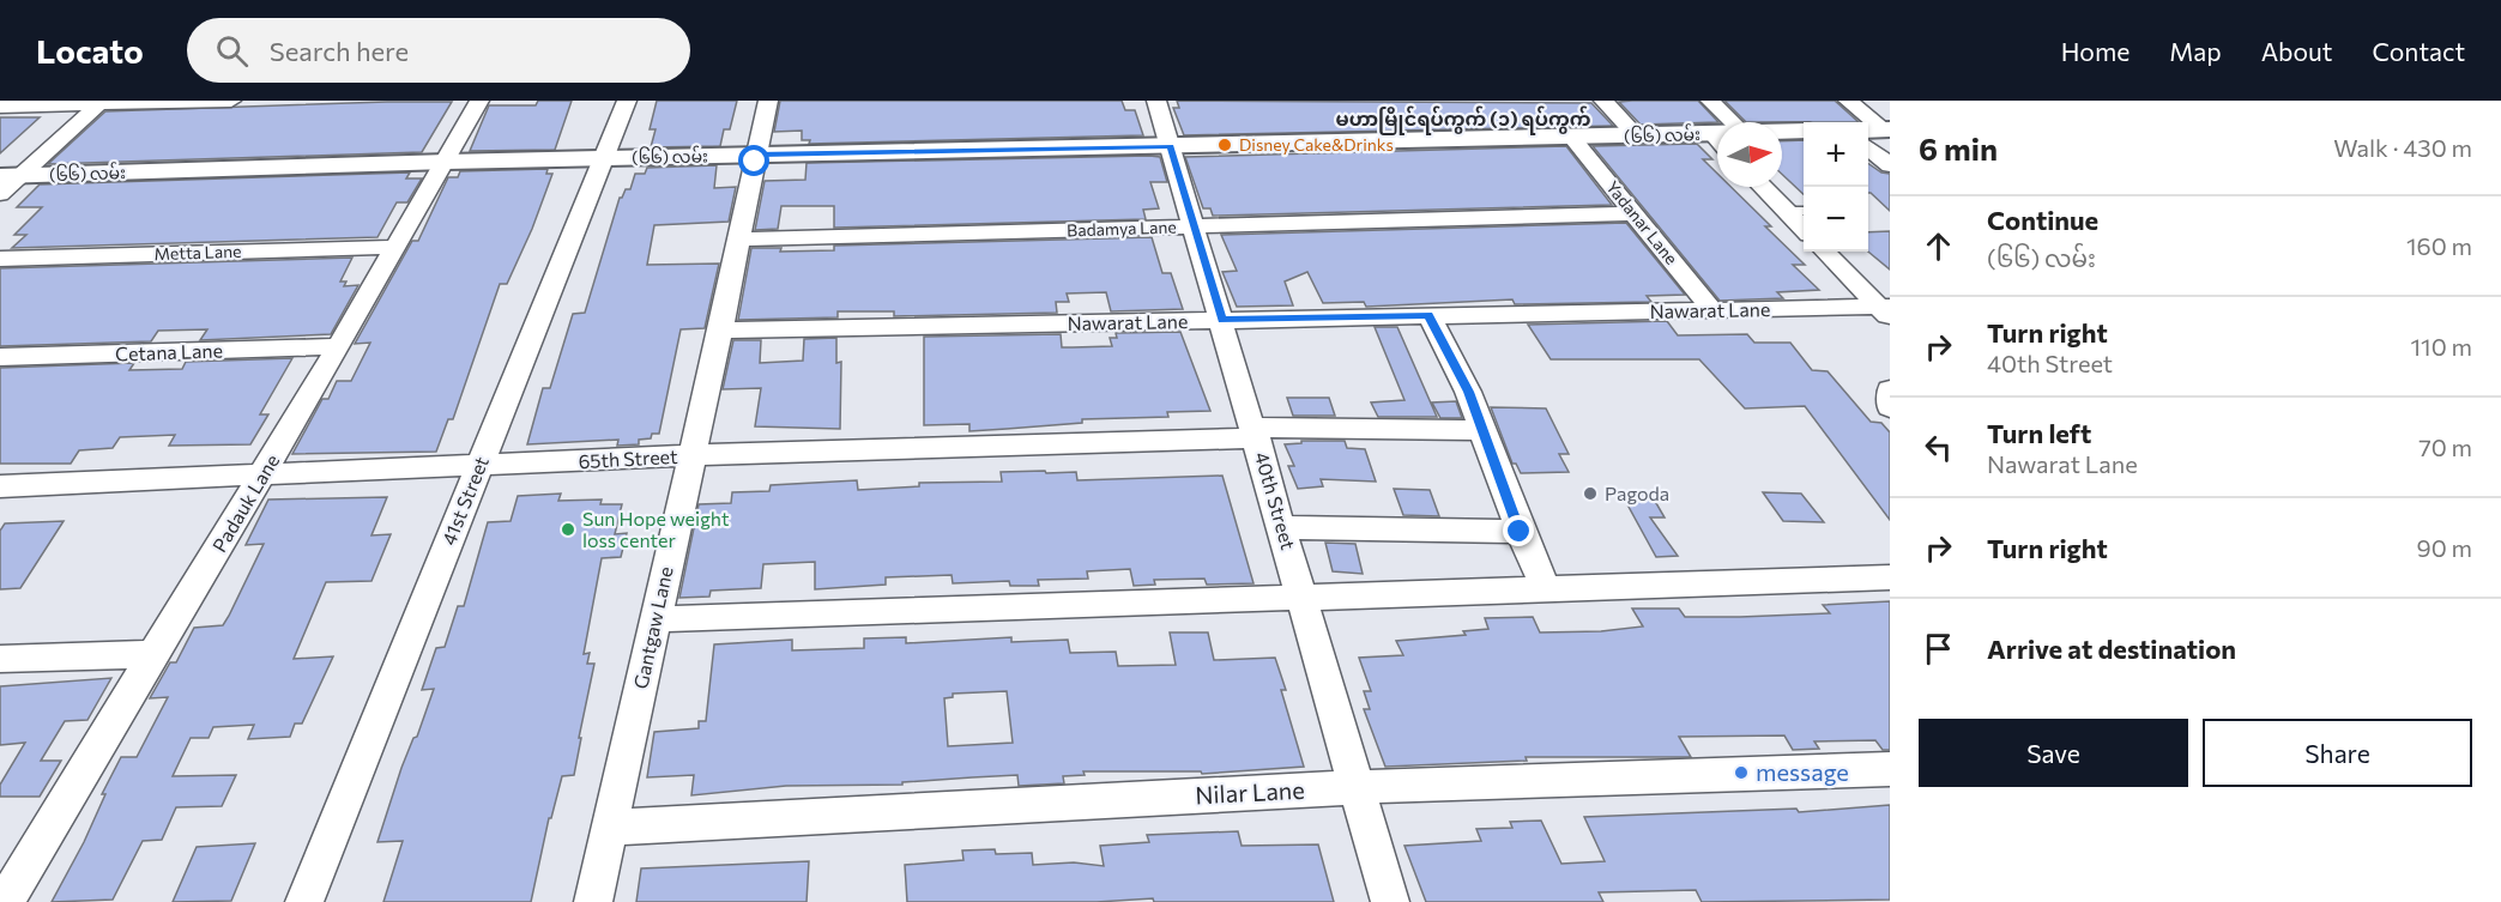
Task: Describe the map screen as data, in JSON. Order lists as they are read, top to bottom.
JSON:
{
  "streets": {
    "street": [
      "(၆၆) လမ်း",
      "Yadanar Lane",
      "Badamya Lane",
      "Metta Lane",
      "Nawarat Lane",
      "Cetana Lane",
      "65th Street",
      "41st Street",
      "40th Street",
      "Padauk Lane",
      "Gantgaw Lane",
      "Nilar Lane"
    ]
  },
  "crossings": [
    ["(၆၆) လမ်း", "Yadanar Lane"],
    ["(၆၆) လမ်း", "41st Street"],
    ["(၆၆) လမ်း", "40th Street"],
    ["(၆၆) လမ်း", "Padauk Lane"],
    ["(၆၆) လမ်း", "Gantgaw Lane"],
    ["Yadanar Lane", "Badamya Lane"],
    ["Yadanar Lane", "Nawarat Lane"],
    ["Badamya Lane", "40th Street"],
    ["Badamya Lane", "Gantgaw Lane"],
    ["Metta Lane", "Padauk Lane"],
    ["Nawarat Lane", "40th Street"],
    ["Nawarat Lane", "Gantgaw Lane"],
    ["Cetana Lane", "Padauk Lane"],
    ["65th Street", "41st Street"],
    ["65th Street", "40th Street"],
    ["65th Street", "Padauk Lane"],
    ["65th Street", "Gantgaw Lane"],
    ["40th Street", "Nilar Lane"],
    ["Gantgaw Lane", "Nilar Lane"]
  ],
  "districts": ["မဟာမြိုင်ရပ်ကွက် (၁) ရပ်ကွက်"],
  "places": [
    "Disney Cake&Drinks",
    "Pagoda",
    "Sun Hope weight loss center",
    "message"
  ],
  "north": "right",
  "page": {
    "header": "Locato",
    "search": "Search here",
    "nav": [
      "Home",
      "Map",
      "About",
      "Contact"
    ],
    "heading": ["6 min", "Walk · 430 m"],
    "map_buttons": ["+", "−"],
    "list": [
      ["Continue", "(၆၆) လမ်း", "160 m"],
      ["Turn right", "40th Street", "110 m"],
      ["Turn left", "Nawarat Lane", "70 m"],
      ["Turn right", "90 m"],
      "Arrive at destination"
    ],
    "buttons": ["Save", "Share"]
  }
}
